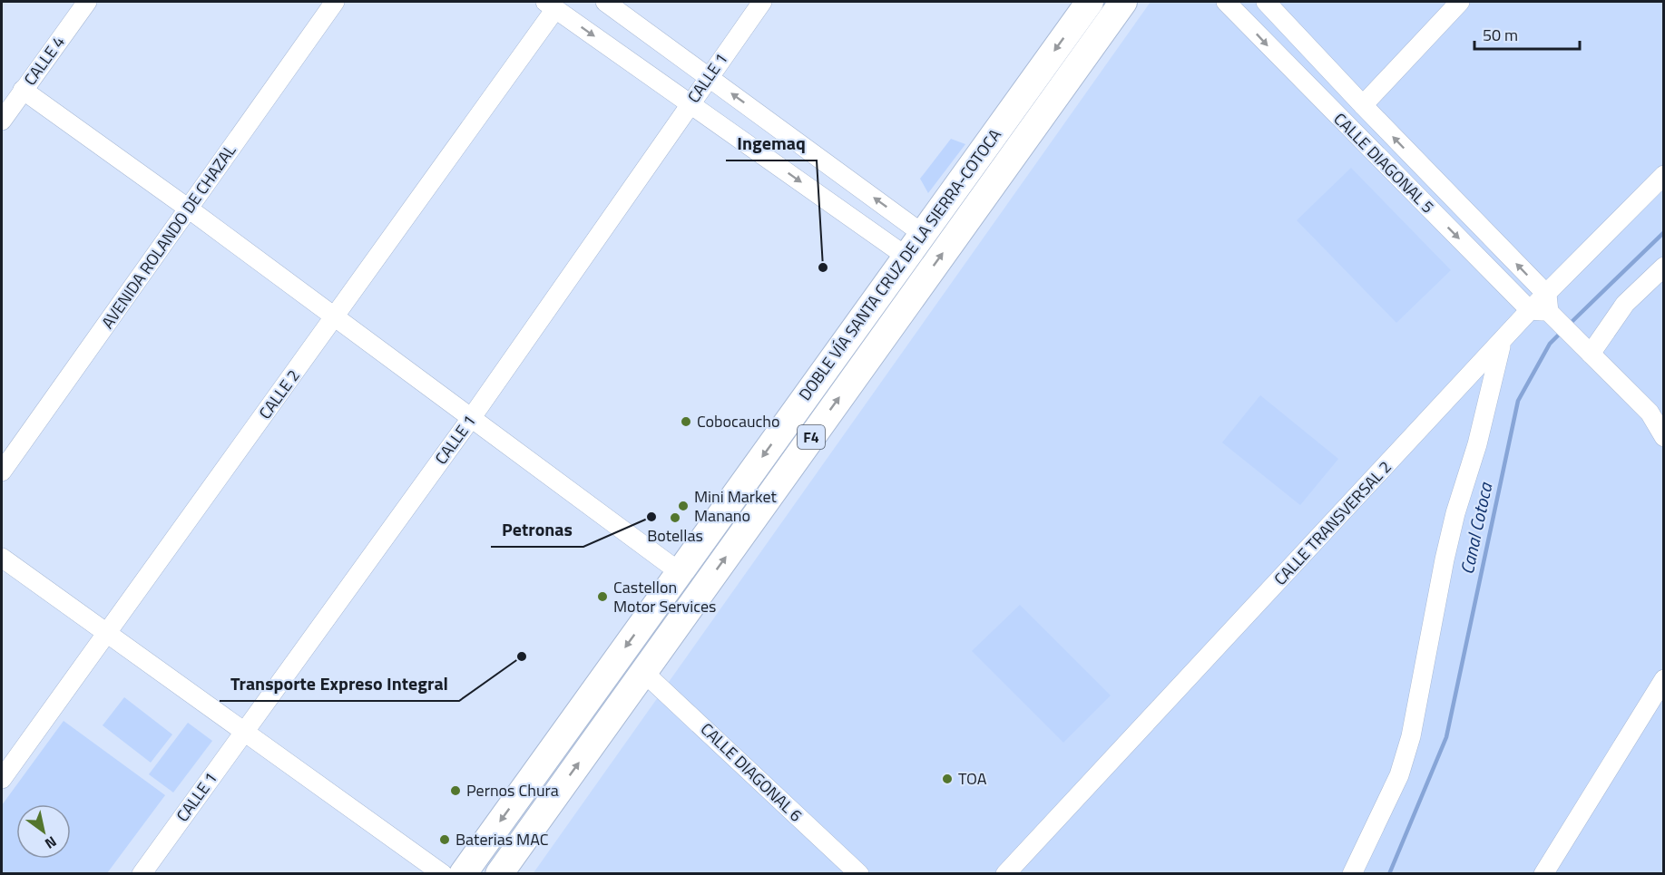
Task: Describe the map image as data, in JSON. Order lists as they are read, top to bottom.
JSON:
{
  "streets": {
    "highway": ["DOBLE VÍA SANTA CRUZ DE LA SIERRA-COTOCA", "F4"],
    "street": [
      "CALLE 4",
      "CALLE 1",
      "CALLE DIAGONAL 5",
      "AVENIDA ROLANDO DE CHAZAL",
      "CALLE 2",
      "CALLE TRANSVERSAL 2",
      "CALLE DIAGONAL 6"
    ]
  },
  "crossings": [
    ["CALLE DIAGONAL 5", "CALLE TRANSVERSAL 2"],
    ["DOBLE VÍA SANTA CRUZ DE LA SIERRA-COTOCA", "CALLE DIAGONAL 6"]
  ],
  "water": ["Canal Cotoca"],
  "places": [
    "Ingemaq",
    "Cobocaucho",
    "Mini Market Manano",
    "Petronas",
    "Botellas",
    "Castellon Motor Services",
    "Transporte Expreso Integral",
    "TOA",
    "Pernos Chura",
    "Baterias MAC"
  ],
  "scale_bar": "50 m",
  "north": "bottom right"
}
